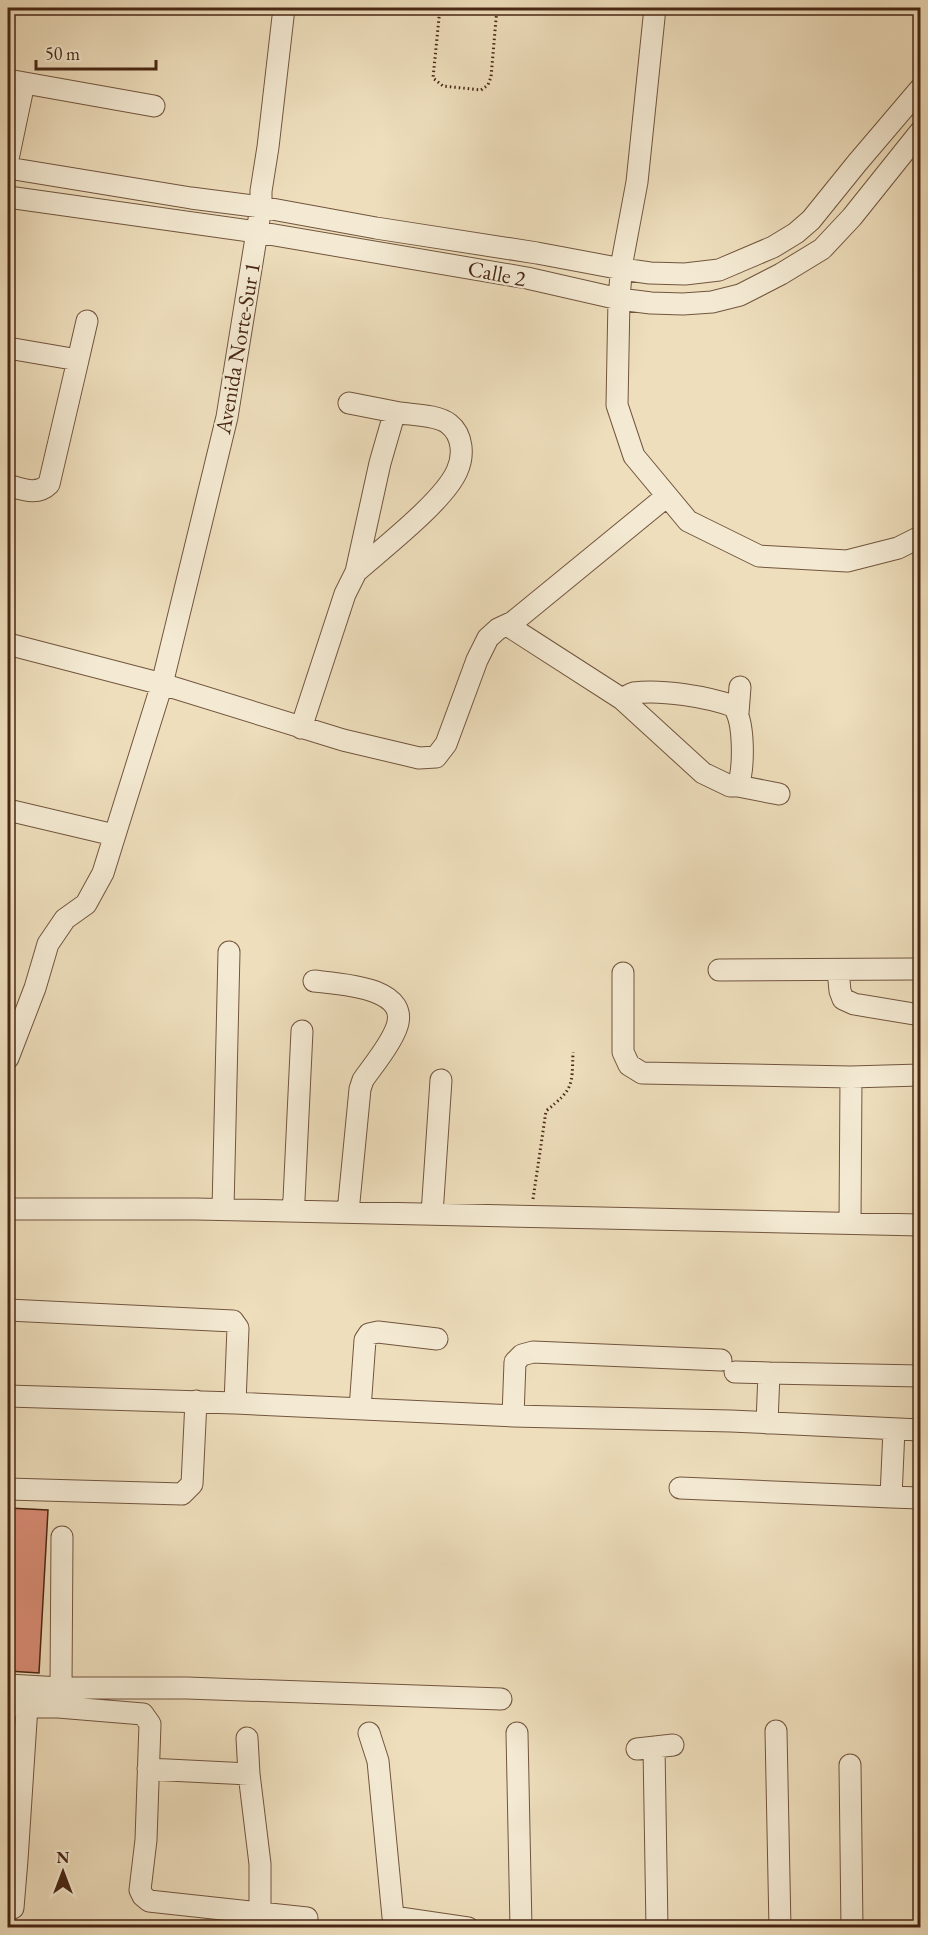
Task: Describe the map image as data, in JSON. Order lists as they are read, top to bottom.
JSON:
{
  "streets": {
    "street": ["Calle 2", "Avenida Norte-Sur 1"]
  },
  "crossings": [
    ["Calle 2", "Avenida Norte-Sur 1"]
  ],
  "scale_bar": "50 m",
  "north": "top"
}
